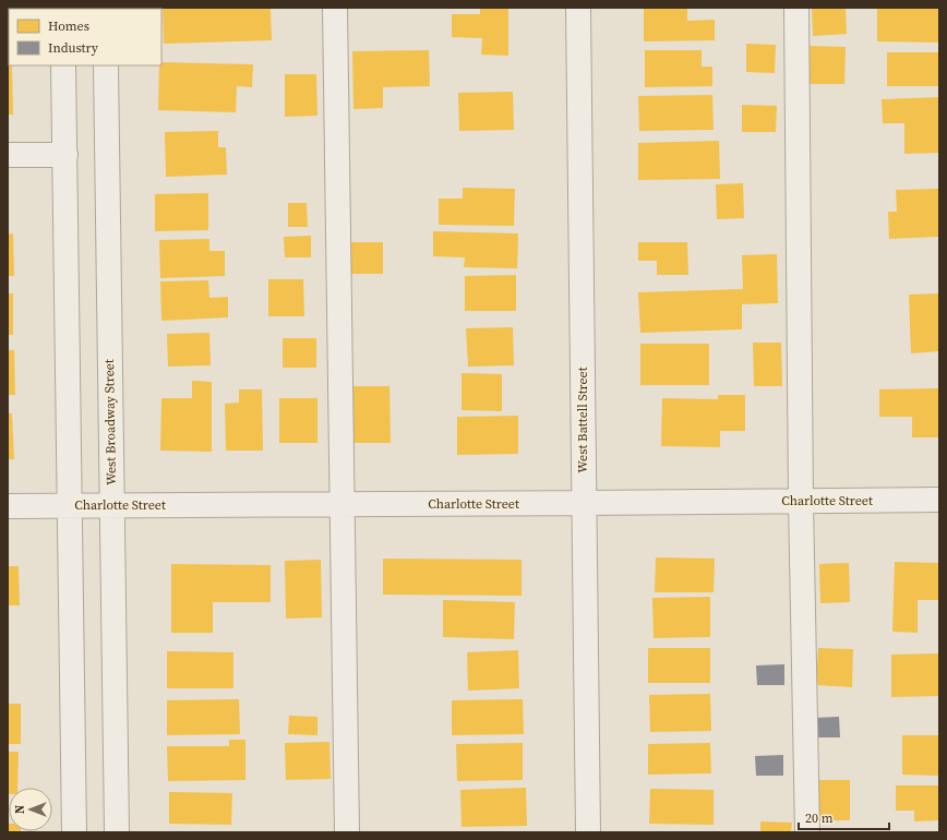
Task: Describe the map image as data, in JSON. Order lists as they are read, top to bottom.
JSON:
{
  "streets": {
    "street": ["West Battell Street", "West Broadway Street", "Charlotte Street"]
  },
  "crossings": [
    ["West Battell Street", "Charlotte Street"],
    ["West Broadway Street", "Charlotte Street"]
  ],
  "legend": ["Homes", "Industry"],
  "scale_bar": "20 m",
  "north": "left"
}
